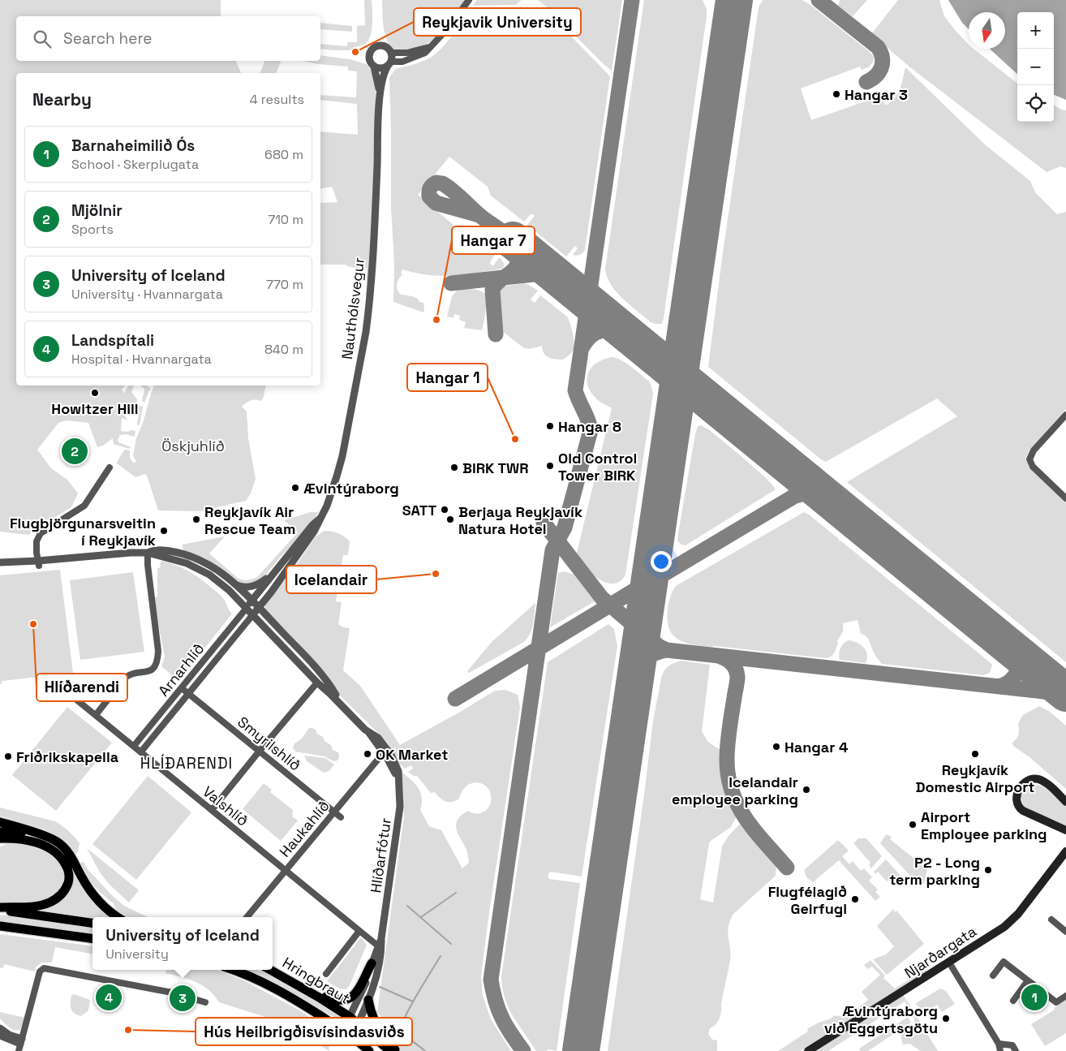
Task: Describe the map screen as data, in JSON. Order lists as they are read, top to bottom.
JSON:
{
  "streets": {
    "main road": ["Njarðargata", "Hringbraut"],
    "street": [
      "Nauthólsvegur",
      "Arnarhlíð",
      "Smyrilshlíð",
      "Valshlíð",
      "Haukahlíð",
      "Hlíðarfótur"
    ]
  },
  "crossings": [
    ["Nauthólsvegur", "Arnarhlíð"],
    ["Nauthólsvegur", "Hlíðarfótur"],
    ["Arnarhlíð", "Smyrilshlíð"],
    ["Arnarhlíð", "Valshlíð"],
    ["Arnarhlíð", "Hlíðarfótur"],
    ["Smyrilshlíð", "Haukahlíð"],
    ["Valshlíð", "Haukahlíð"],
    ["Valshlíð", "Hlíðarfótur"],
    ["Haukahlíð", "Hlíðarfótur"],
    ["Hlíðarfótur", "Hringbraut"]
  ],
  "districts": ["HLÍÐARENDI"],
  "parks": ["Öskjuhlíð"],
  "places": [
    "Reykjavik University",
    "Hangar 3",
    "Hangar 7",
    "Howitzer Hill",
    "Hangar 8",
    "Hangar 1",
    "Old Control Tower BIRK",
    "BIRK TWR",
    "Ævintýraborg",
    "SATT",
    "Reykjavík Air Rescue Team",
    "Berjaya Reykjavík Natura Hotel",
    "Flugbjörgunarsveitin í Reykjavík",
    "Icelandair",
    "Hlíðarendi",
    "Hangar 4",
    "OK Market",
    "Reykjavík Domestic Airport",
    "Friðrikskapella",
    "Icelandair employee parking",
    "Airport Employee parking",
    "P2 - Long term parking",
    "Flugfélagið Geirfugl",
    "Ævintýraborg við Eggertsgötu",
    "Hús Heilbrigðisvísindasviðs"
  ],
  "north": "bottom",
  "page": {
    "map_buttons": ["+", "−"],
    "search": "Search here",
    "heading": ["Nearby", "4 results"],
    "list": [
      {
        "mark": "1",
        "name": "Barnaheimilið Ós",
        "note": "School · Skerplugata",
        "value": "680 m"
      },
      {
        "mark": "2",
        "name": "Mjölnir",
        "note": "Sports",
        "value": "710 m"
      },
      {
        "mark": "3",
        "name": "University of Iceland",
        "note": "University · Hvannargata",
        "value": "770 m"
      },
      {
        "mark": "4",
        "name": "Landspítali",
        "note": "Hospital · Hvannargata",
        "value": "840 m"
      }
    ],
    "pins": [
      "2",
      "1",
      "4",
      "3"
    ],
    "popup": ["University of Iceland", "University"]
  }
}
